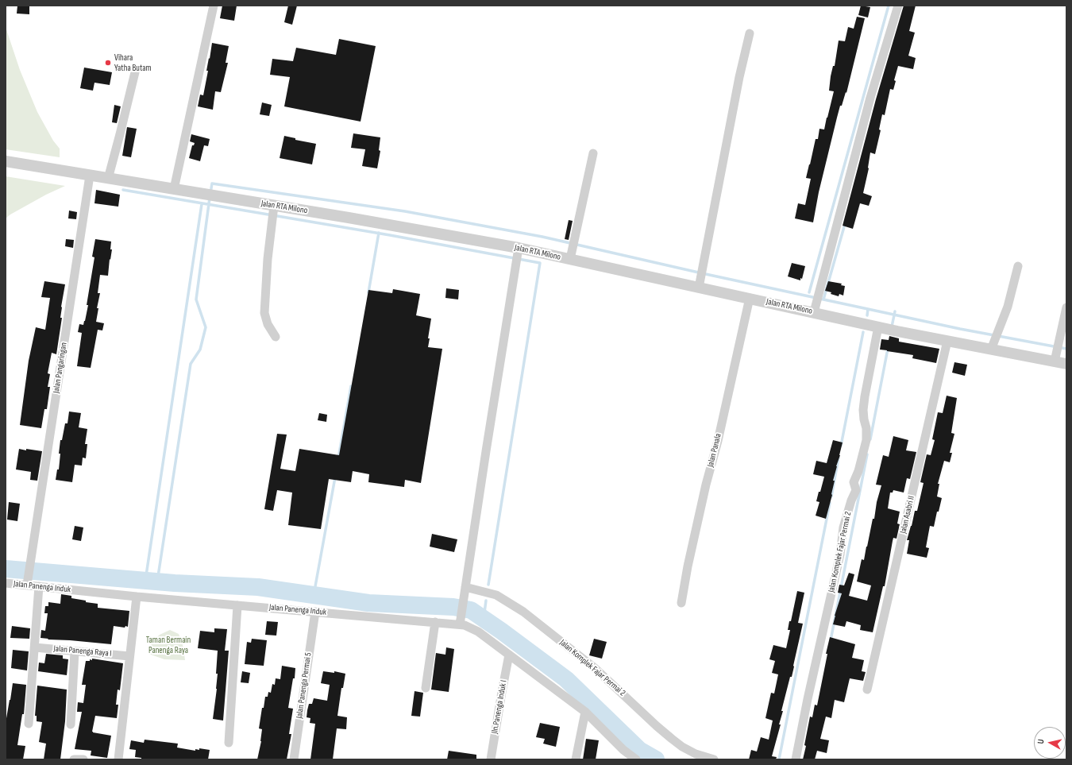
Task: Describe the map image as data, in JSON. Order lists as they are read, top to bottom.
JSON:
{
  "streets": {
    "street": [
      "Jalan RTA Milono",
      "Jalan Pangaringan",
      "Jalan Panala",
      "Jalan Asabri II",
      "Jalan Komplek Fajar Permai 2",
      "Jalan Panenga Induk",
      "Jalan Panenga Raya I",
      "Jalan Panenga Permai 5",
      "Jln.Panenga Induk I"
    ]
  },
  "crossings": [
    ["Jalan RTA Milono", "Jalan Pangaringan"],
    ["Jalan RTA Milono", "Jalan Panala"],
    ["Jalan RTA Milono", "Jalan Asabri II"],
    ["Jalan RTA Milono", "Jalan Komplek Fajar Permai 2"],
    ["Jalan Pangaringan", "Jalan Panenga Induk"],
    ["Jalan Panenga Induk", "Jalan Panenga Permai 5"],
    ["Jalan Panenga Induk", "Jln.Panenga Induk I"]
  ],
  "parks": ["Taman Bermain Panenga Raya"],
  "places": ["Vihara Yatha Butam"],
  "north": "left"
}
